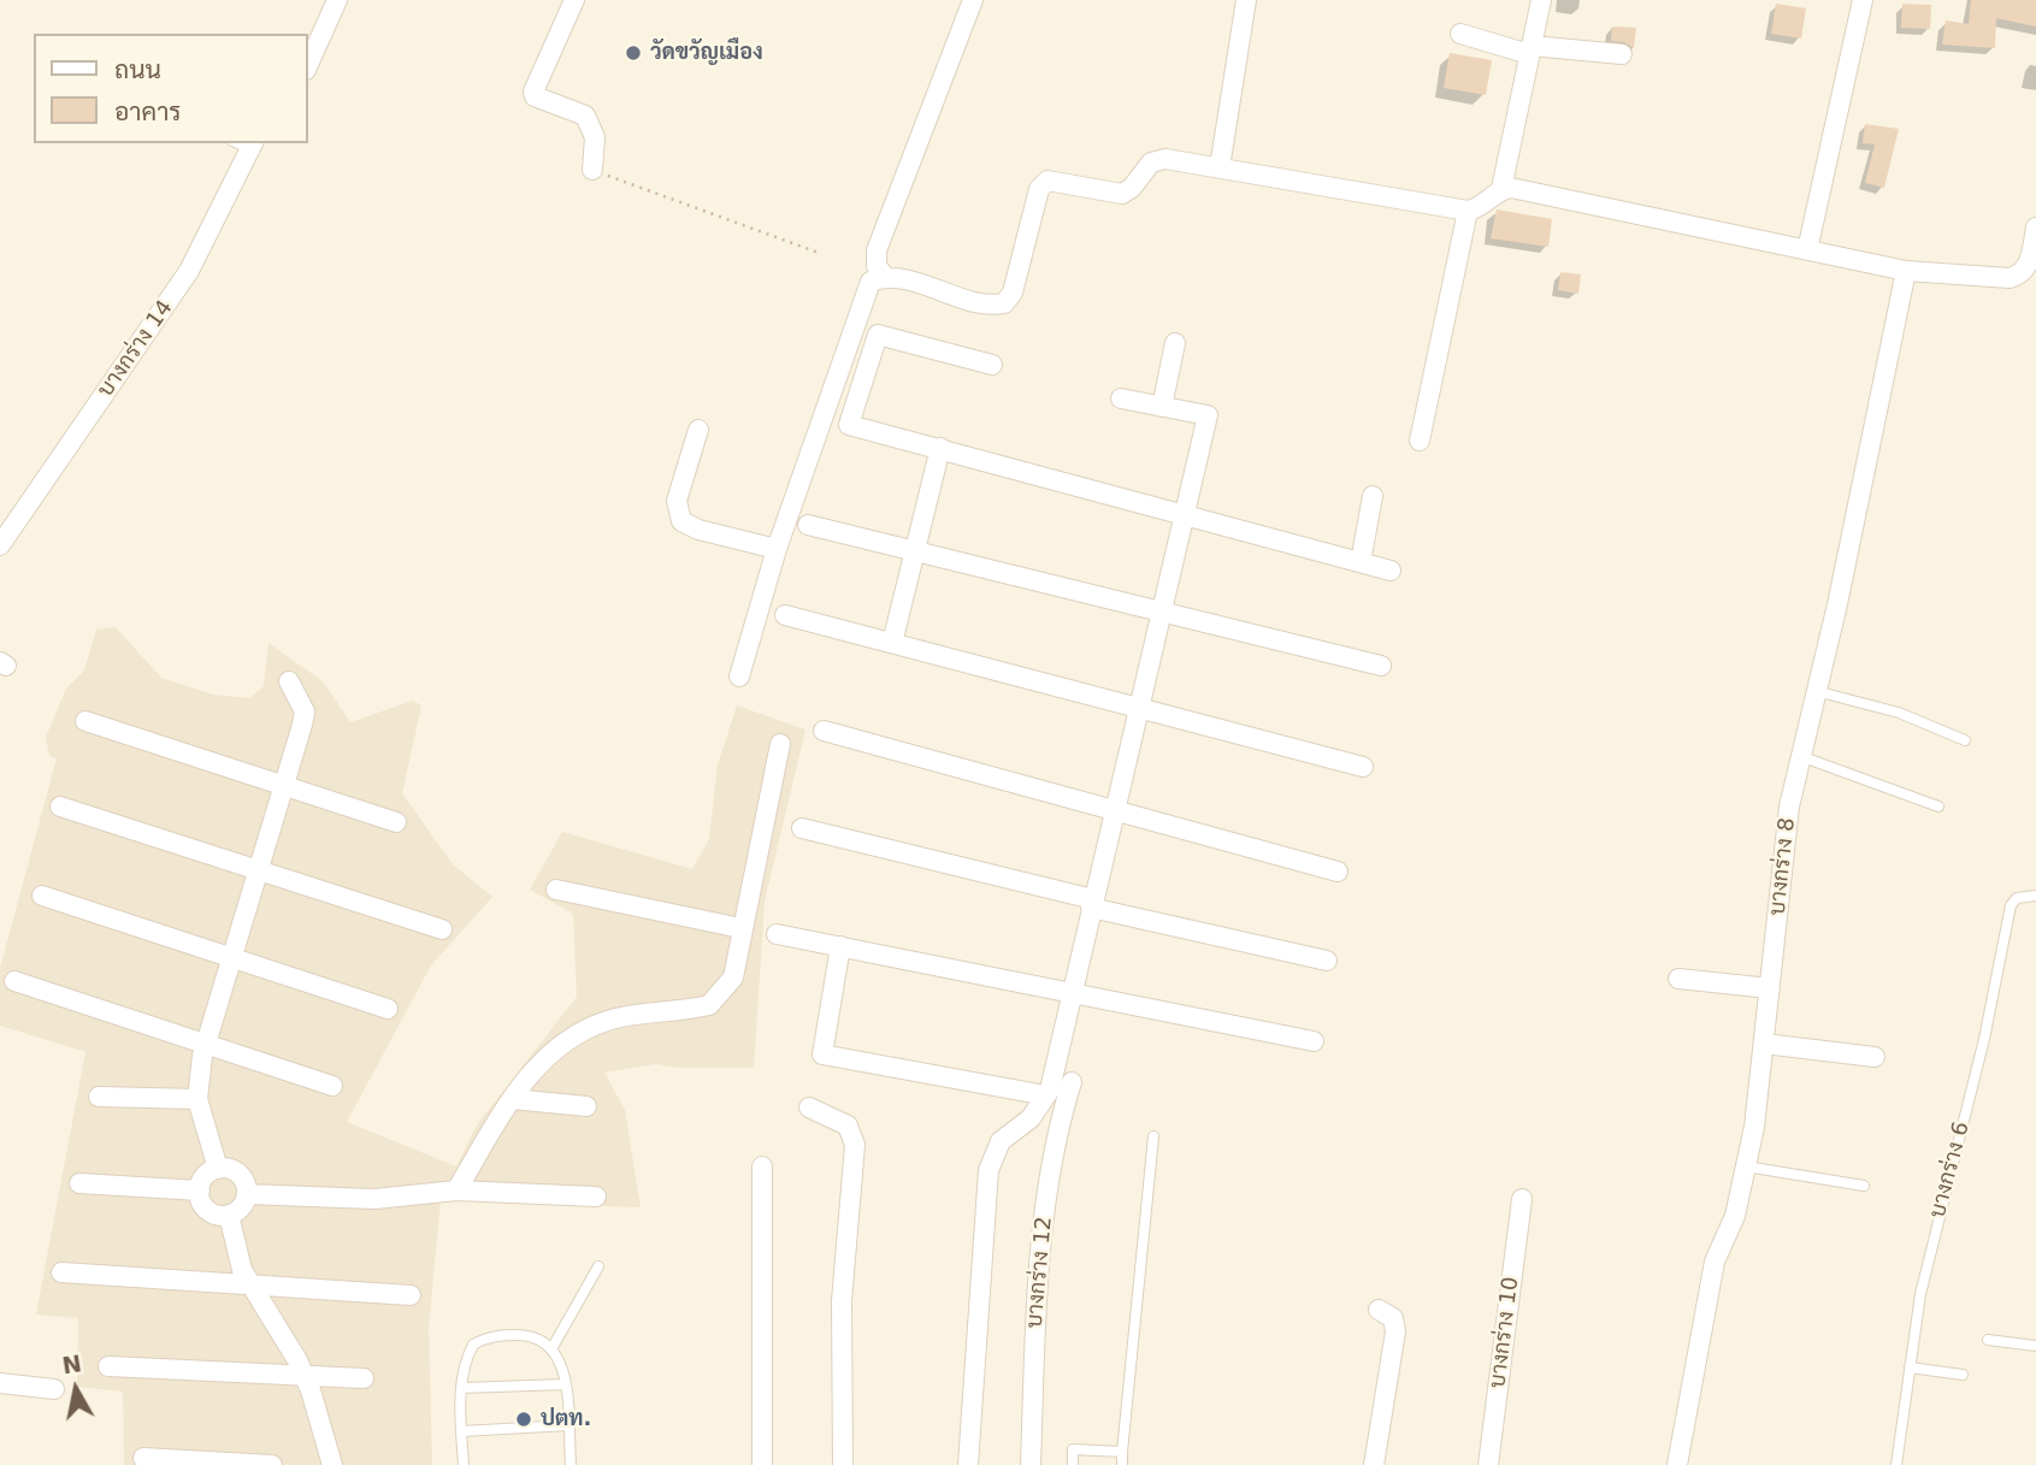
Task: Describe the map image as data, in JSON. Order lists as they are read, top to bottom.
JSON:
{
  "streets": {
    "street": [
      "บางกร่าง 14",
      "บางกร่าง 8",
      "บางกร่าง 12",
      "บางกร่าง 10"
    ],
    "lane": ["บางกร่าง 6"]
  },
  "places": ["วัดขวัญเมือง", "ปตท."],
  "legend": ["ถนน", "อาคาร"],
  "north": "top"
}
